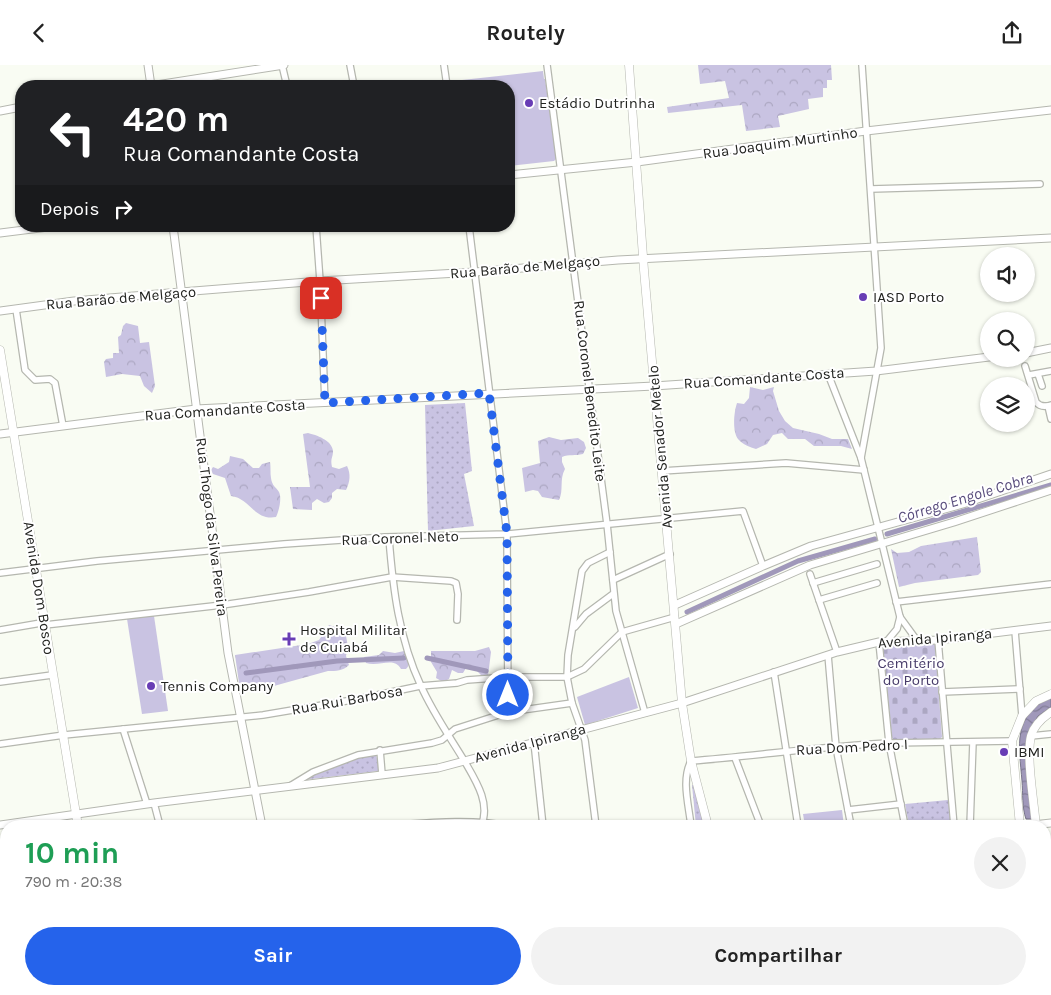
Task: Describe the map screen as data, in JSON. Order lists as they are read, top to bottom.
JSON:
{
  "streets": {
    "main road": ["Avenida Senador Metelo", "Avenida Dom Bosco"],
    "street": [
      "Rua Joaquim Murtinho",
      "Rua Barão de Melgaço",
      "Rua Comandante Costa",
      "Rua Coronel Benedito Leite",
      "Rua Thogo da Silva Pereira",
      "Rua Coronel Neto",
      "Avenida Ipiranga",
      "Rua Rui Barbosa",
      "Rua Dom Pedro I"
    ]
  },
  "crossings": [
    ["Rua Joaquim Murtinho", "Rua Coronel Benedito Leite"],
    ["Rua Joaquim Murtinho", "Avenida Senador Metelo"],
    ["Rua Barão de Melgaço", "Rua Coronel Benedito Leite"],
    ["Rua Barão de Melgaço", "Avenida Senador Metelo"],
    ["Rua Barão de Melgaço", "Rua Thogo da Silva Pereira"],
    ["Rua Comandante Costa", "Rua Coronel Benedito Leite"],
    ["Rua Comandante Costa", "Avenida Senador Metelo"],
    ["Rua Comandante Costa", "Rua Thogo da Silva Pereira"],
    ["Rua Comandante Costa", "Avenida Dom Bosco"],
    ["Rua Coronel Benedito Leite", "Rua Coronel Neto"],
    ["Rua Coronel Benedito Leite", "Avenida Ipiranga"],
    ["Rua Coronel Benedito Leite", "Rua Rui Barbosa"],
    ["Avenida Senador Metelo", "Rua Coronel Neto"],
    ["Avenida Senador Metelo", "Avenida Ipiranga"],
    ["Avenida Senador Metelo", "Rua Rui Barbosa"],
    ["Avenida Senador Metelo", "Rua Dom Pedro I"],
    ["Rua Thogo da Silva Pereira", "Rua Coronel Neto"],
    ["Rua Thogo da Silva Pereira", "Avenida Ipiranga"],
    ["Rua Thogo da Silva Pereira", "Rua Rui Barbosa"],
    ["Rua Coronel Neto", "Avenida Dom Bosco"],
    ["Avenida Dom Bosco", "Avenida Ipiranga"],
    ["Avenida Dom Bosco", "Rua Rui Barbosa"]
  ],
  "water": ["Córrego Engole Cobra"],
  "parks": ["Cemitério do Porto"],
  "places": {
    "other": [
      "Estádio Dutrinha",
      "IASD Porto",
      "Tennis Company",
      "IBMI"
    ],
    "health": ["Hospital Militar de Cuiabá"]
  },
  "page": {
    "header": "Routely",
    "turn": ["420 m", "Rua Comandante Costa"],
    "then": "Depois",
    "heading": ["10 min", "790 m · 20:38"],
    "buttons": ["Sair", "Compartilhar"]
  }
}
